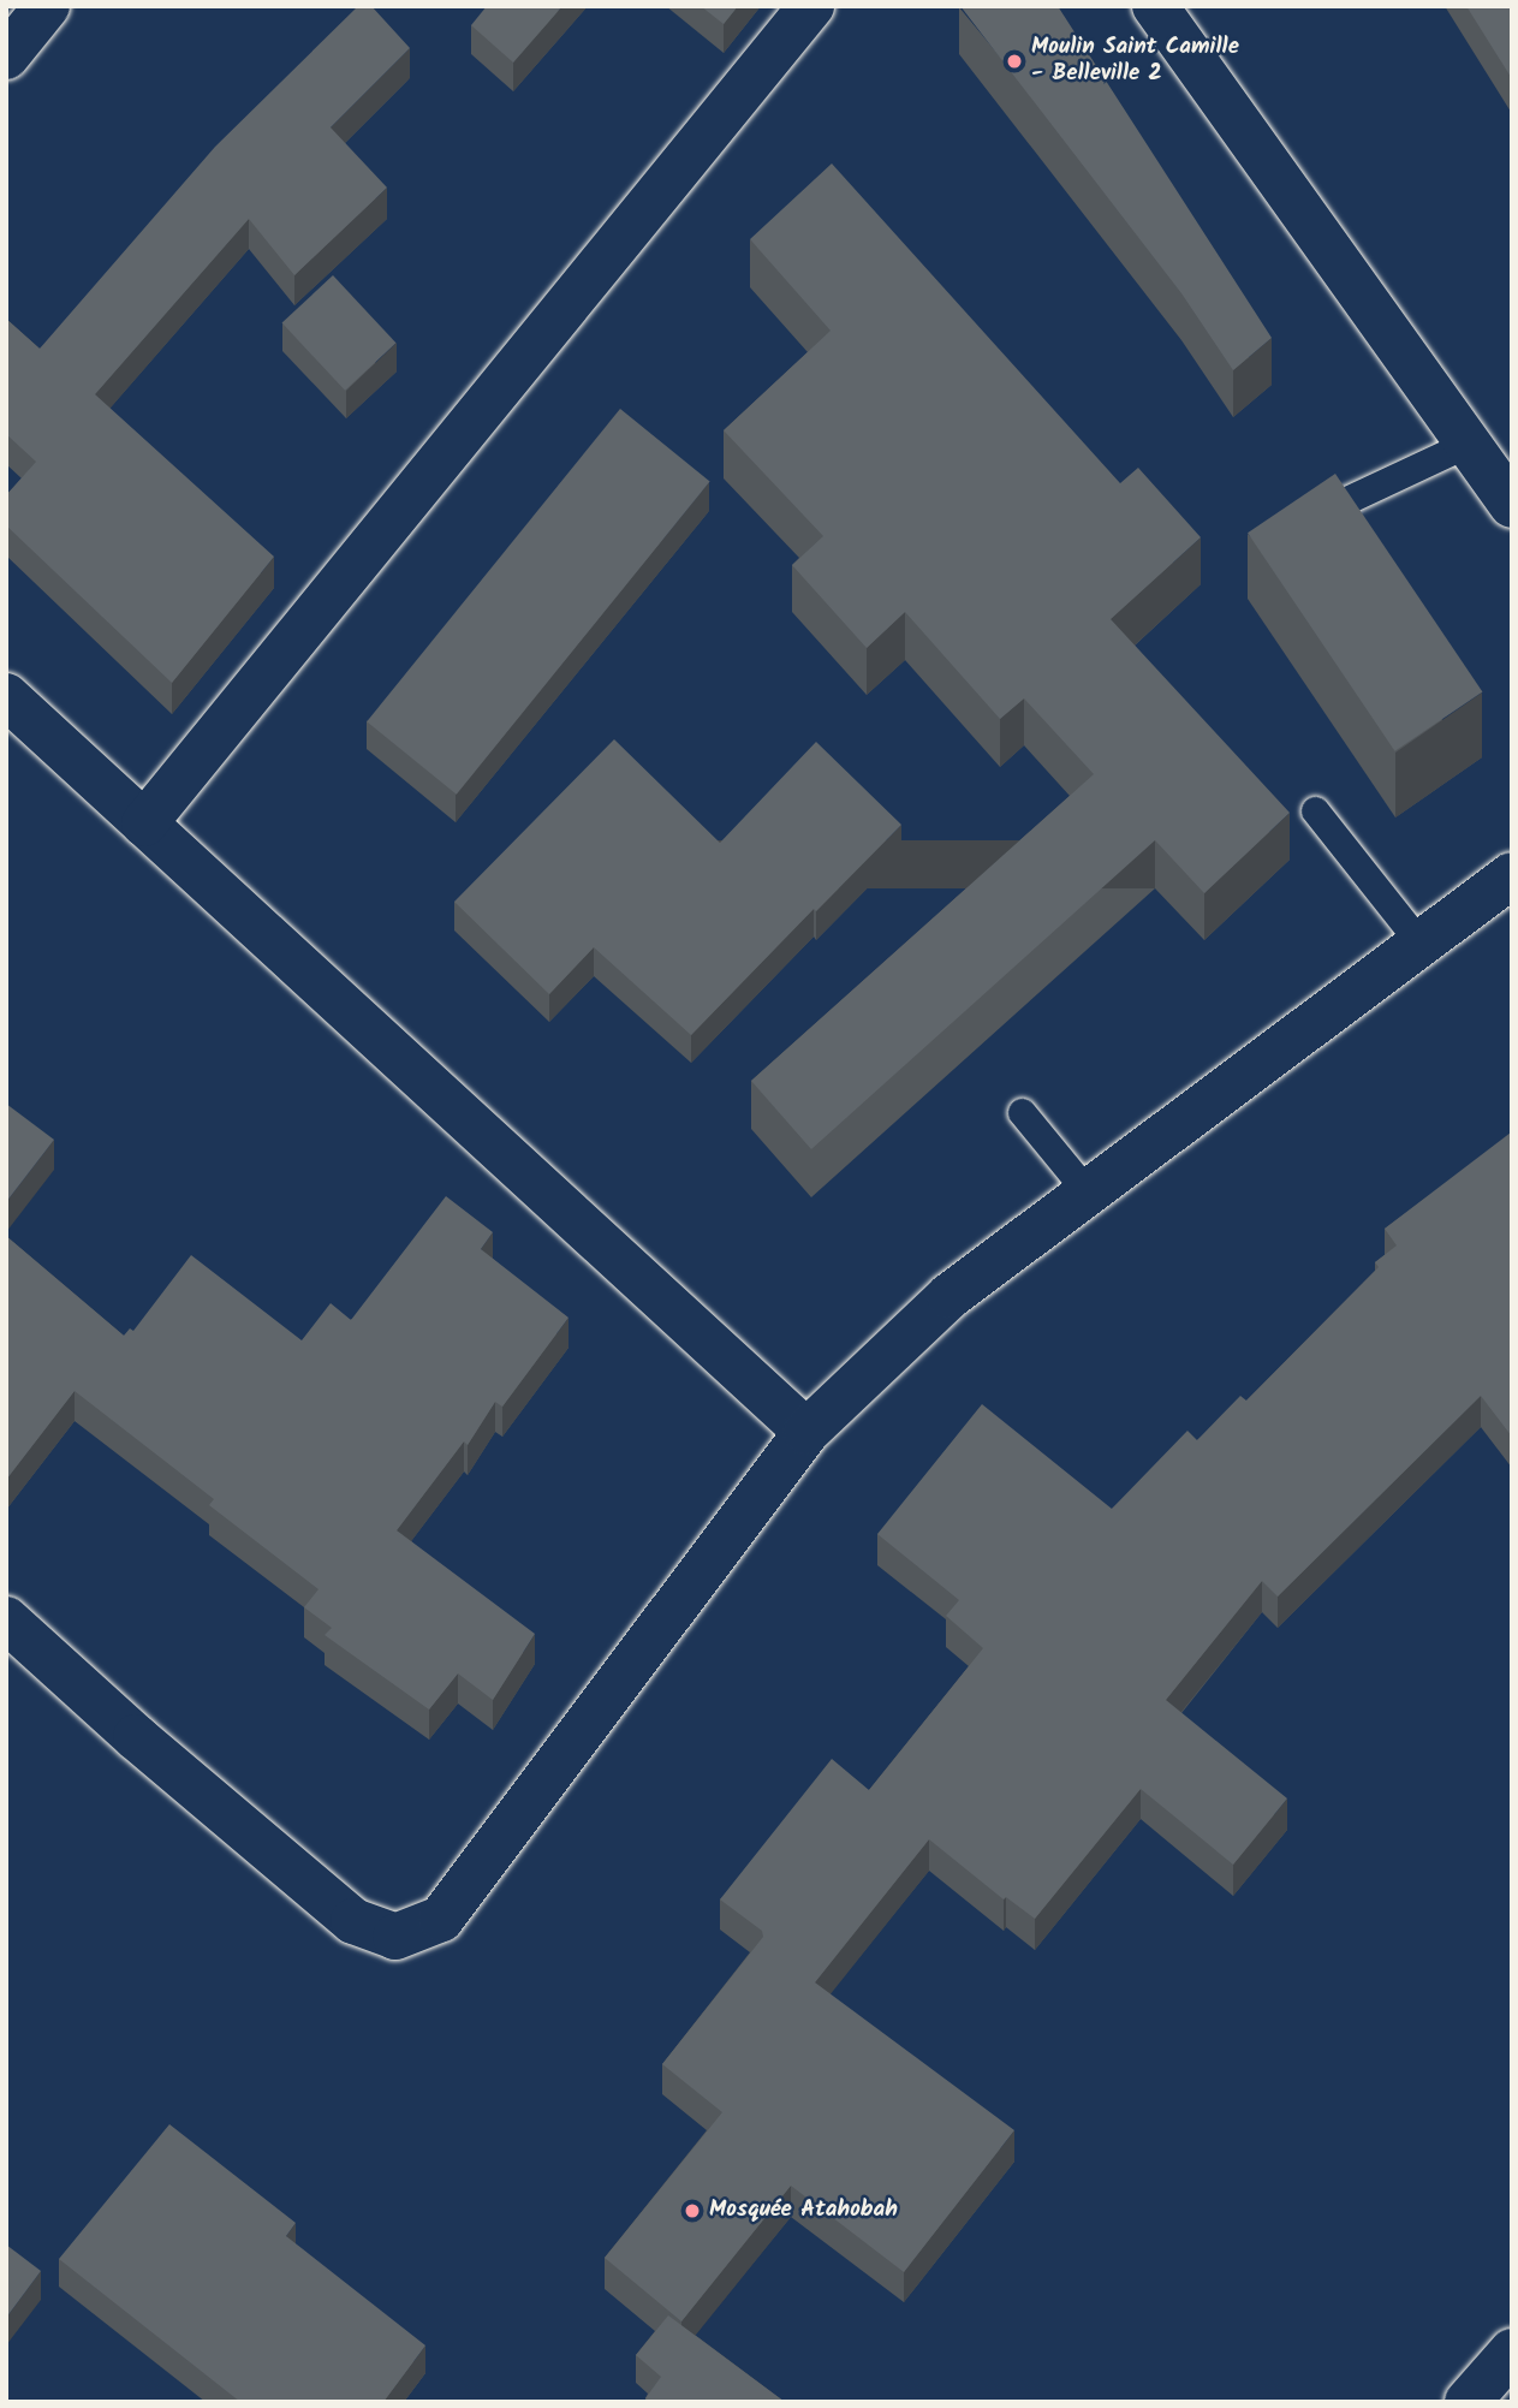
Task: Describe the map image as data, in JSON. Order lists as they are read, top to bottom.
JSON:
{
  "places": ["Moulin Saint Camille - Belleville 2", "Mosquée Atahobah"]
}
